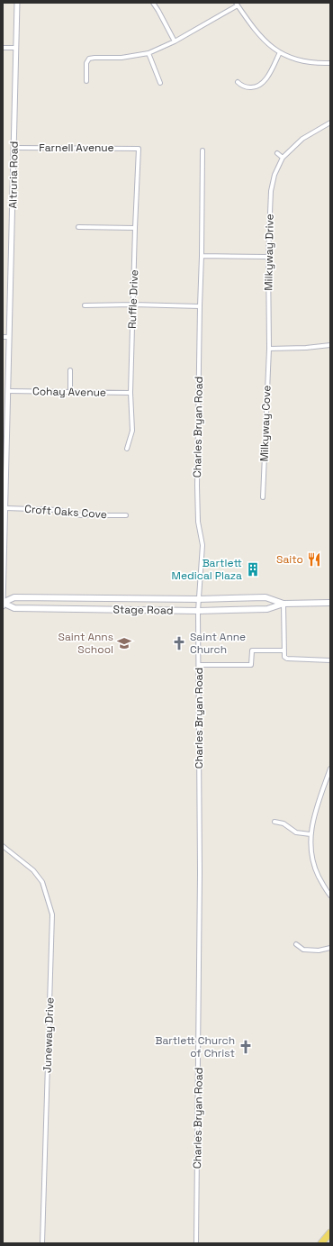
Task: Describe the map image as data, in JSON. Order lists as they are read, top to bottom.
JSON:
{
  "streets": {
    "main road": ["Stage Road"],
    "street": [
      "Farnell Avenue",
      "Altruria Road",
      "Milkyway Drive",
      "Ruffle Drive",
      "Cohay Avenue",
      "Milkyway Cove",
      "Charles Bryan Road",
      "Croft Oaks Cove",
      "Juneway Drive"
    ]
  },
  "crossings": [
    ["Farnell Avenue", "Altruria Road"],
    ["Farnell Avenue", "Ruffle Drive"],
    ["Altruria Road", "Cohay Avenue"],
    ["Altruria Road", "Croft Oaks Cove"],
    ["Altruria Road", "Stage Road"],
    ["Milkyway Drive", "Milkyway Cove"],
    ["Ruffle Drive", "Cohay Avenue"],
    ["Charles Bryan Road", "Stage Road"]
  ],
  "places": {
    "restaurant": ["Saito"],
    "building": ["Bartlett Medical Plaza"],
    "school or university": ["Saint Anns School"],
    "church": ["Saint Anne Church", "Bartlett Church of Christ"]
  }
}
